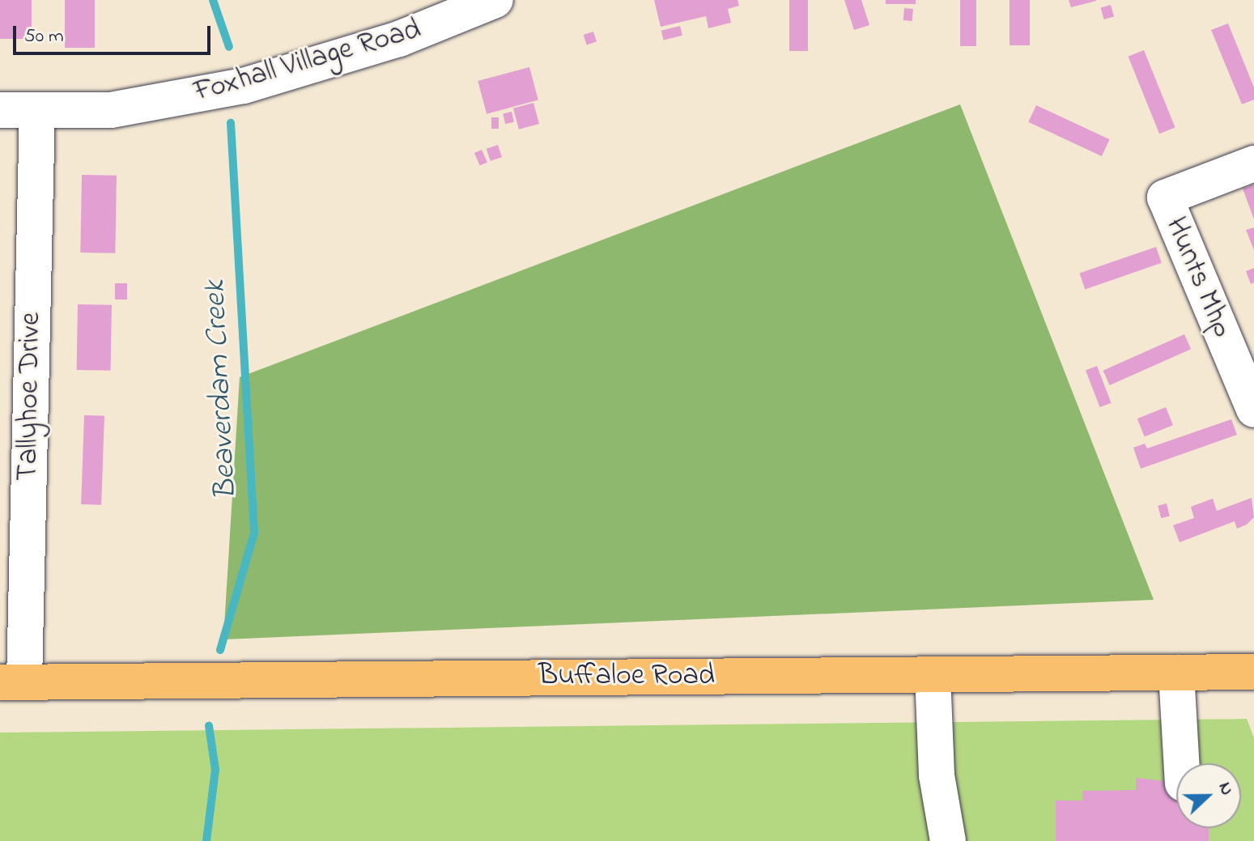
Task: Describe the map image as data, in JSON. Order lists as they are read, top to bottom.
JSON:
{
  "streets": {
    "main road": ["Buffaloe Road"],
    "street": ["Foxhall Village Road", "Hunts Mhp", "Tallyhoe Drive"]
  },
  "crossings": [
    ["Foxhall Village Road", "Tallyhoe Drive"],
    ["Tallyhoe Drive", "Buffaloe Road"]
  ],
  "water": ["Beaverdam Creek"],
  "scale_bar": "50 m",
  "north": "right"
}
